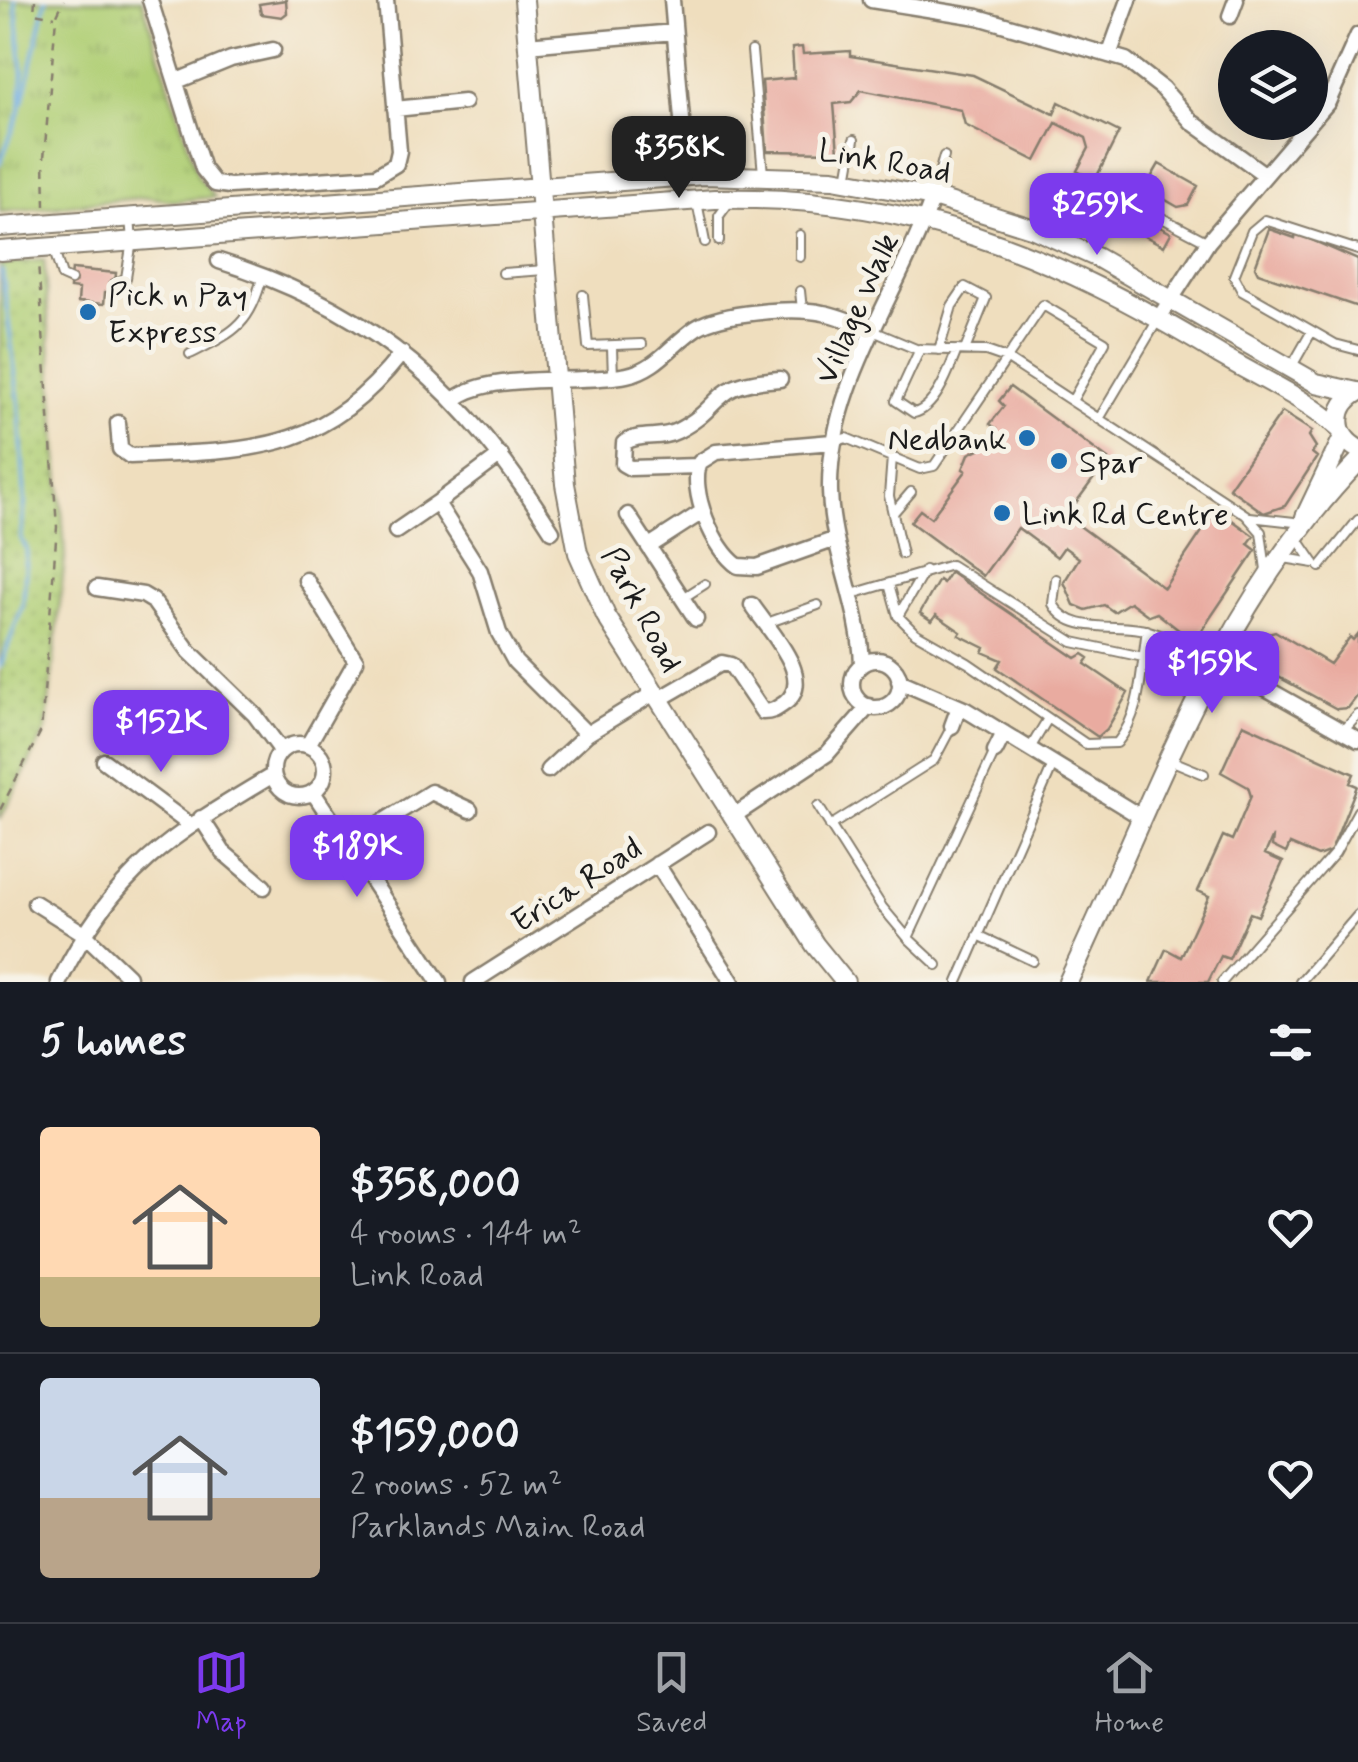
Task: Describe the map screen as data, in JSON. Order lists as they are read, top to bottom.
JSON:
{
  "streets": {
    "street": [
      "Link Road",
      "Village Walk",
      "Park Road",
      "Erica Road"
    ]
  },
  "crossings": [
    ["Link Road", "Village Walk"],
    ["Link Road", "Park Road"]
  ],
  "places": [
    "Pick n Pay Express",
    "Nedbank",
    "Spar",
    "Link Rd Centre"
  ],
  "page": {
    "price": [
      "$358K",
      "$259K",
      "$159K",
      "$152K",
      "$189K"
    ],
    "heading": "5 homes",
    "list": [
      {
        "name": "$358,000",
        "note": "4 rooms · 144 m² · Link Road"
      },
      {
        "name": "$159,000",
        "note": "2 rooms · 52 m² · Parklands Main Road"
      }
    ],
    "tabs": ["Map", "Saved", "Home"]
  }
}
